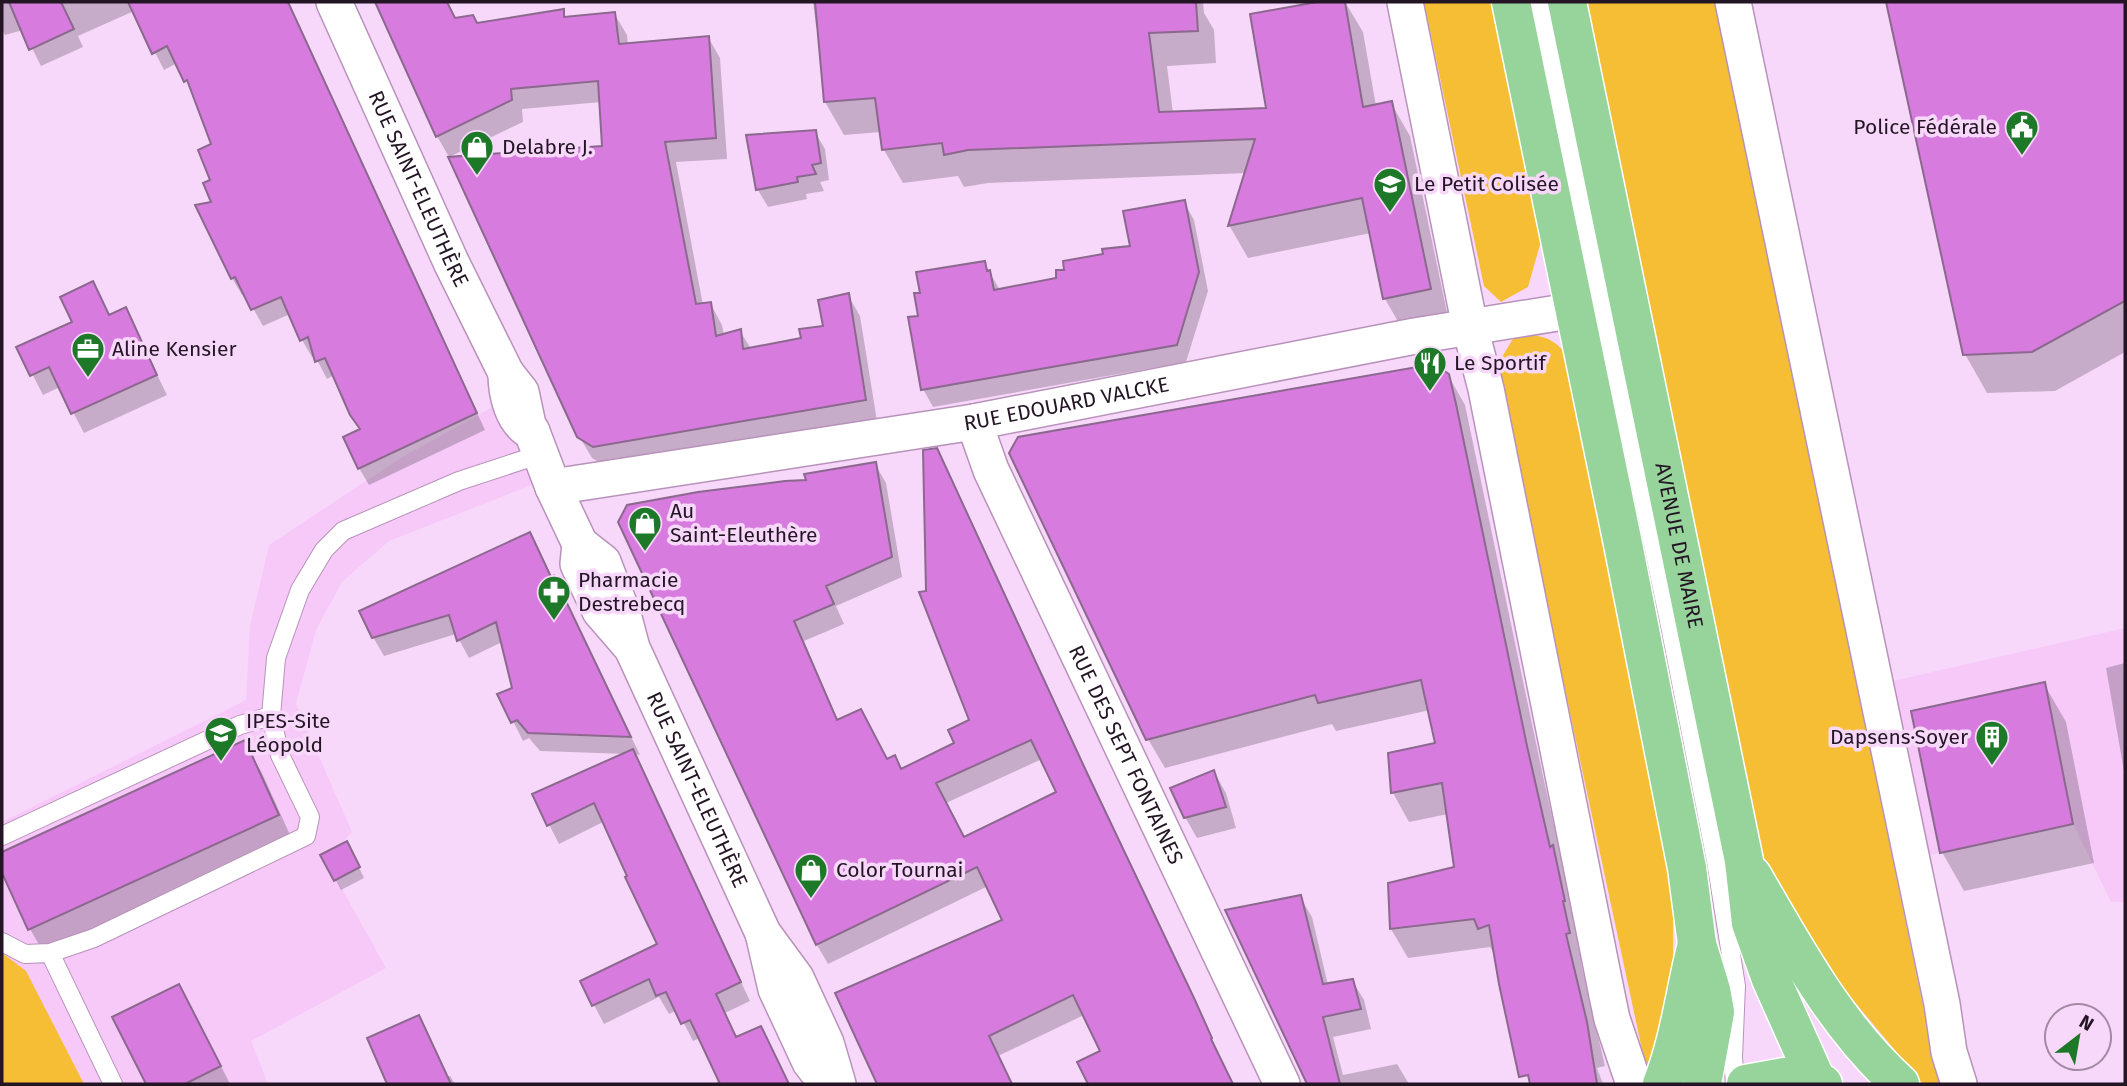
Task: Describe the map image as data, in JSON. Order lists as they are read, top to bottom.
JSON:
{
  "streets": {
    "main road": ["AVENUE DE MAIRE"],
    "street": ["RUE SAINT-ELEUTHÈRE", "RUE EDOUARD VALCKE", "RUE DES SEPT FONTAINES"]
  },
  "crossings": [
    ["RUE SAINT-ELEUTHÈRE", "RUE EDOUARD VALCKE"],
    ["RUE EDOUARD VALCKE", "RUE DES SEPT FONTAINES"]
  ],
  "places": {
    "public building": ["Police Fédérale"],
    "shop": ["Delabre J.", "Au Saint-Eleuthère", "Color Tournai"],
    "school or university": ["Le Petit Colisée", "IPES-Site Léopold"],
    "office": ["Aline Kensier"],
    "restaurant": ["Le Sportif"],
    "pharmacy": ["Pharmacie Destrebecq"],
    "building": ["Dapsens·Soyer"]
  },
  "north": "top right"
}
